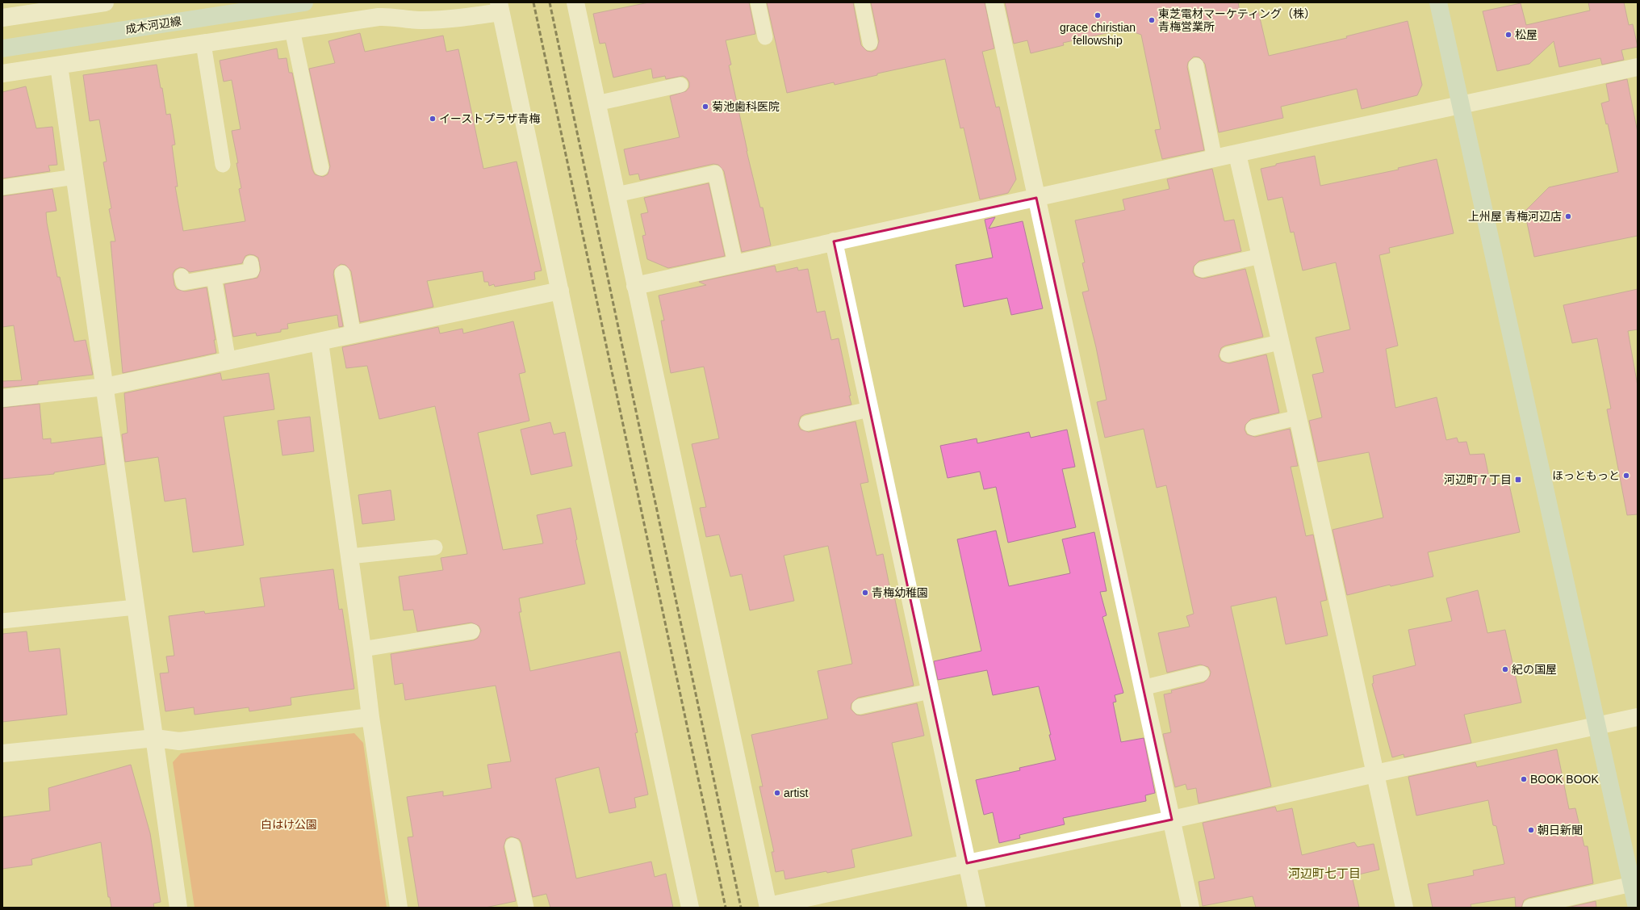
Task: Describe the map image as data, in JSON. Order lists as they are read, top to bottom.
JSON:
{
  "streets": {
    "street": ["成木河辺線"]
  },
  "districts": ["河辺町七丁目"],
  "parks": ["白はけ公園"],
  "places": {
    "other": [
      "grace chiristian fellowship",
      "東芝電材マーケティング（株） 青梅営業所",
      "松屋",
      "菊池歯科医院",
      "イーストプラザ青梅",
      "上州屋 青梅河辺店",
      "ほっともっと",
      "青梅幼稚園",
      "紀の国屋",
      "BOOK BOOK",
      "artist",
      "朝日新聞"
    ],
    "transit": ["河辺町７丁目"]
  }
}
